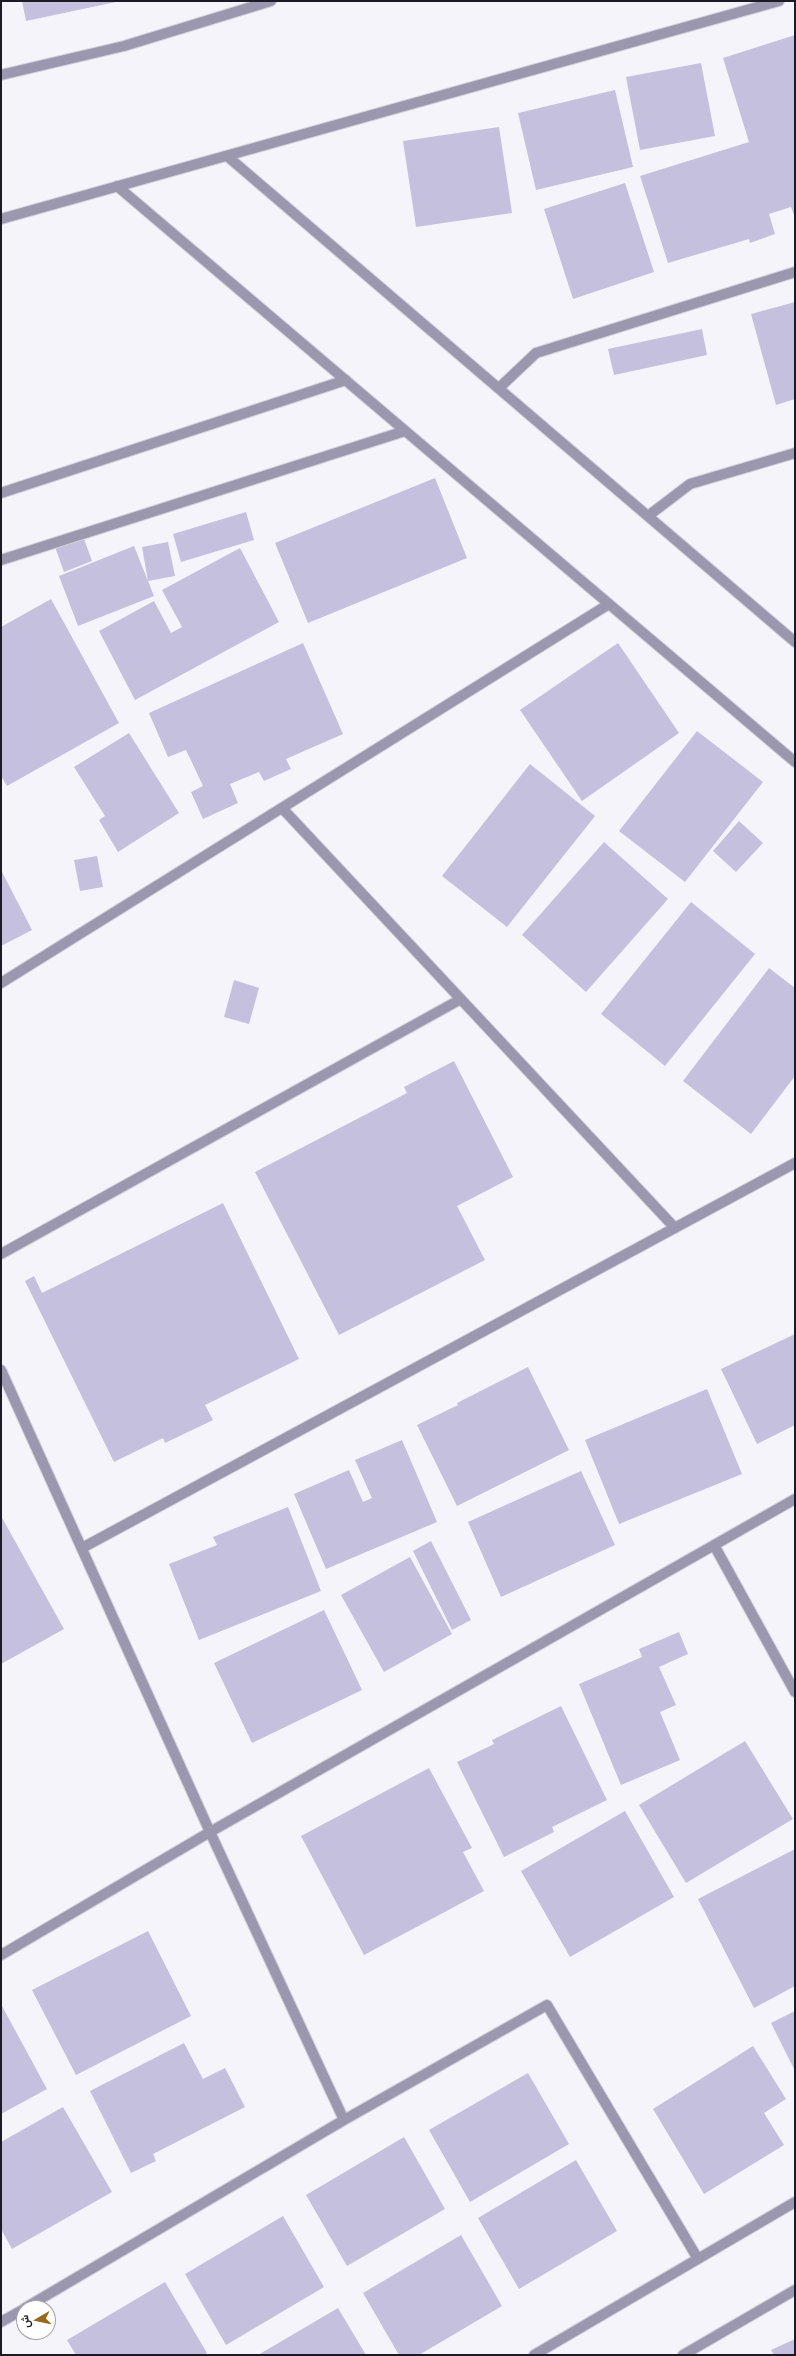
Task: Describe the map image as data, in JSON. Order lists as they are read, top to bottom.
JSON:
{
  "north": "left"
}
